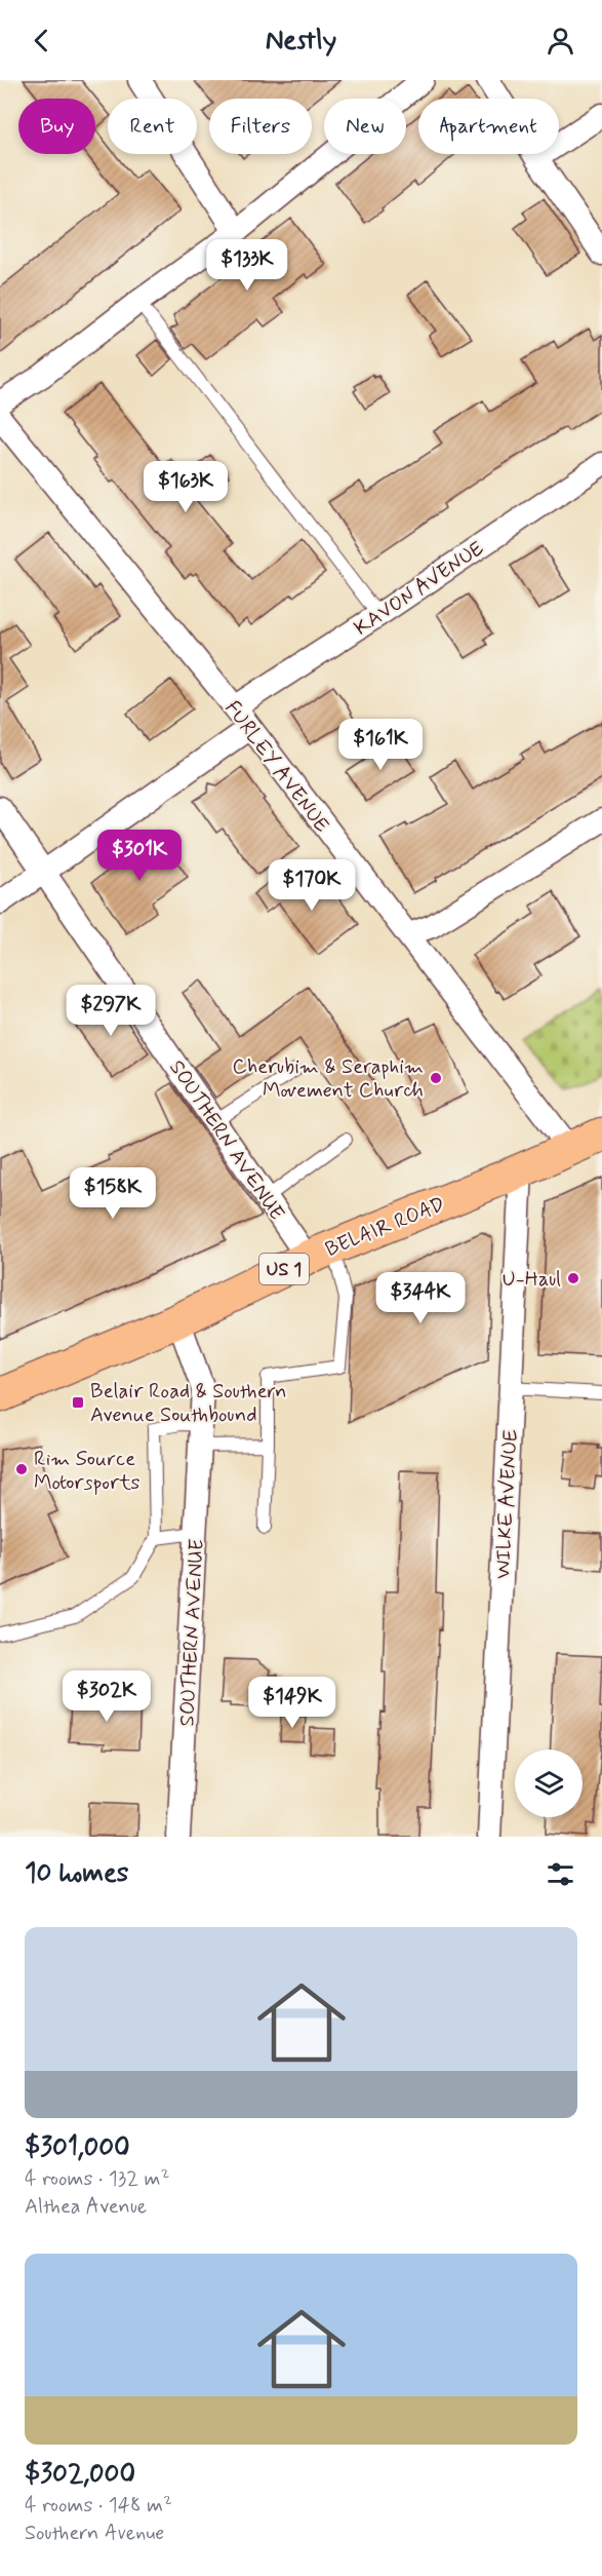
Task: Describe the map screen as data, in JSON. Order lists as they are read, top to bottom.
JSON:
{
  "streets": {
    "main road": ["BELAIR ROAD", "US 1"],
    "street": [
      "KAVON AVENUE",
      "FURLEY AVENUE",
      "SOUTHERN AVENUE",
      "WILKE AVENUE"
    ]
  },
  "crossings": [
    ["KAVON AVENUE", "FURLEY AVENUE"],
    ["FURLEY AVENUE", "BELAIR ROAD"],
    ["SOUTHERN AVENUE", "BELAIR ROAD"],
    ["BELAIR ROAD", "WILKE AVENUE"]
  ],
  "places": {
    "other": ["Cherubim & Seraphim Movement Church", "U-Haul", "Rim Source Motorsports"],
    "transit": ["Belair Road & Southern Avenue Southbound"]
  },
  "page": {
    "header": "Nestly",
    "chip": [
      "Buy",
      "Rent",
      "Filters",
      "New",
      "Apartment"
    ],
    "price": [
      "$133K",
      "$163K",
      "$161K",
      "$301K",
      "$170K",
      "$297K",
      "$158K",
      "$344K",
      "$302K",
      "$149K"
    ],
    "heading": "10 homes",
    "list": [
      {
        "name": "$301,000",
        "note": "4 rooms · 132 m² · Althea Avenue"
      },
      {
        "name": "$302,000",
        "note": "4 rooms · 148 m² · Southern Avenue"
      }
    ]
  }
}
